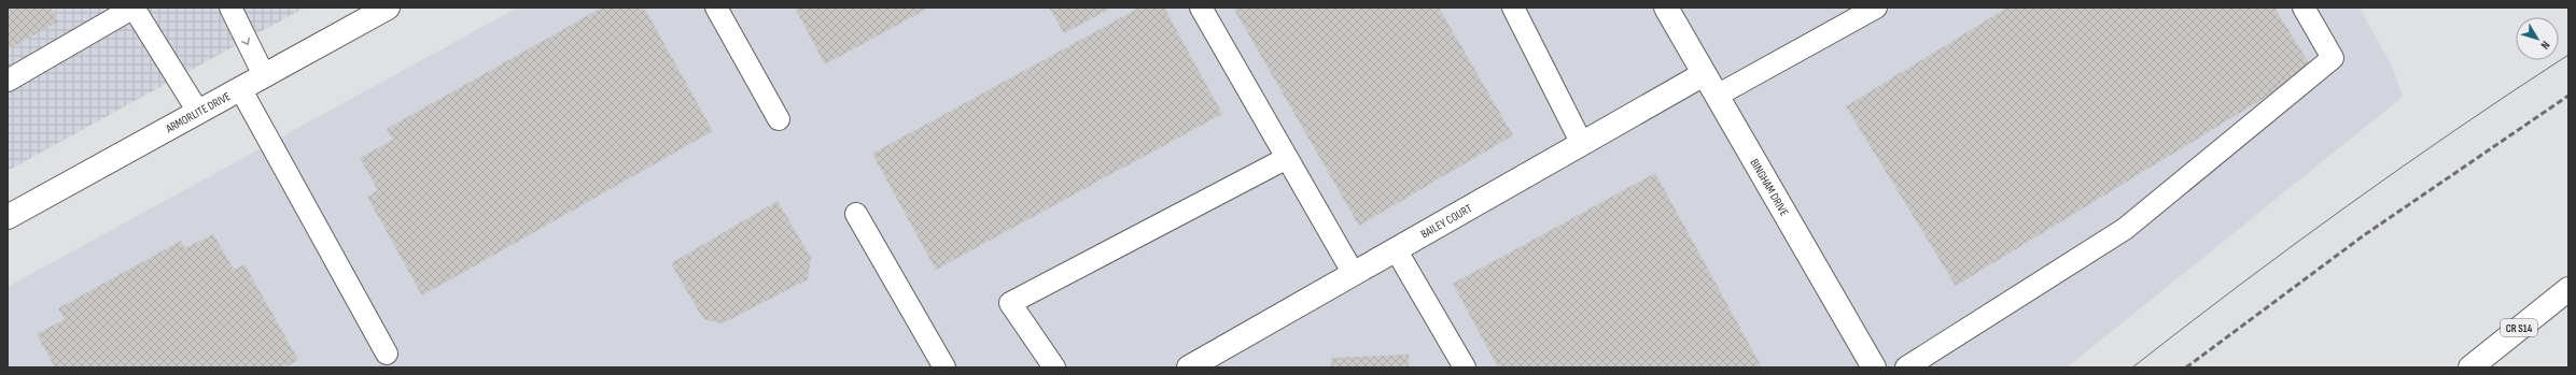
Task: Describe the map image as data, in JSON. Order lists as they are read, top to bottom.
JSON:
{
  "streets": {
    "street": [
      "ARMORLITE DRIVE",
      "BINGHAM DRIVE",
      "BAILEY COURT",
      "CR S14"
    ]
  },
  "crossings": [
    ["BINGHAM DRIVE", "BAILEY COURT"]
  ],
  "north": "bottom right"
}
